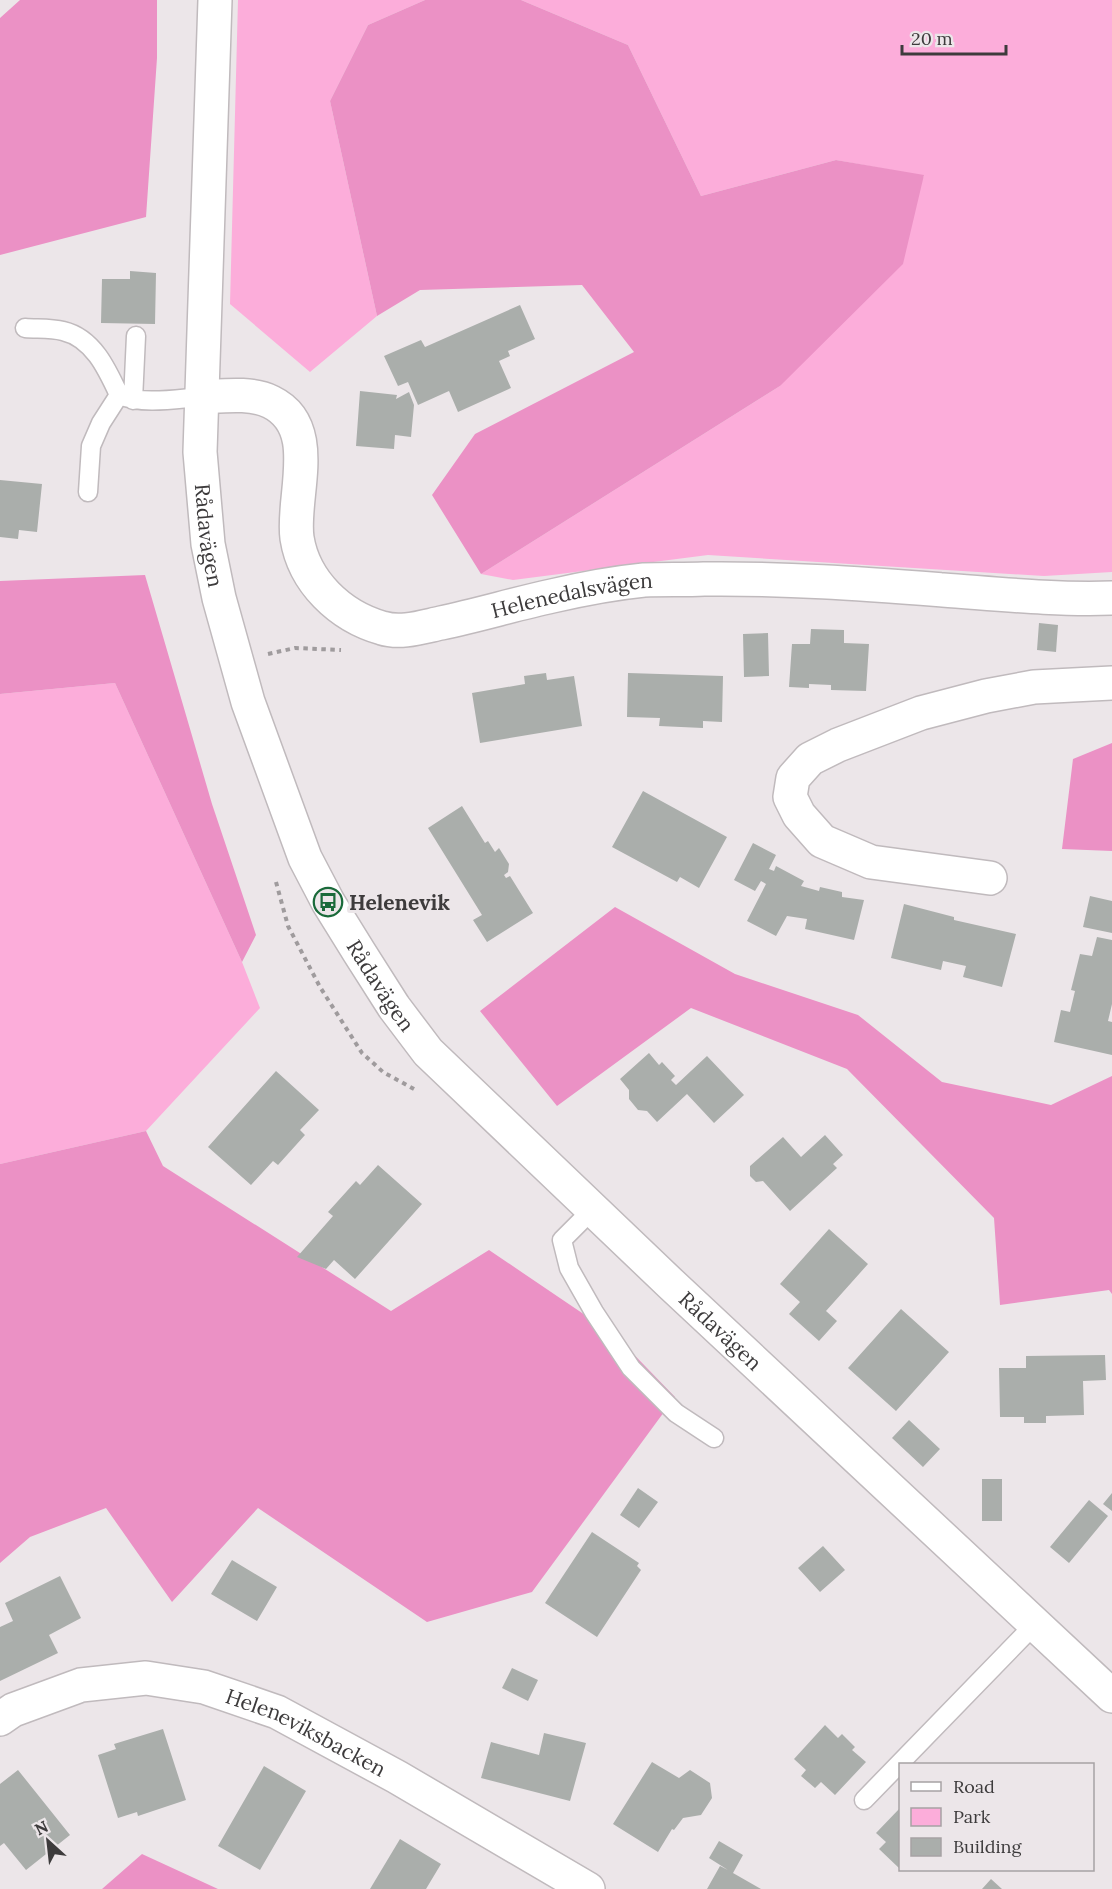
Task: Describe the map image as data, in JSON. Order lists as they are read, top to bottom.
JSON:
{
  "streets": {
    "street": ["Rådavägen", "Helenedalsvägen", "Heleneviksbacken"]
  },
  "crossings": [
    ["Rådavägen", "Helenedalsvägen"]
  ],
  "places": {
    "bus stop": ["Helenevik"]
  },
  "legend": ["Road", "Park", "Building"],
  "scale_bar": "20 m",
  "north": "top left"
}
